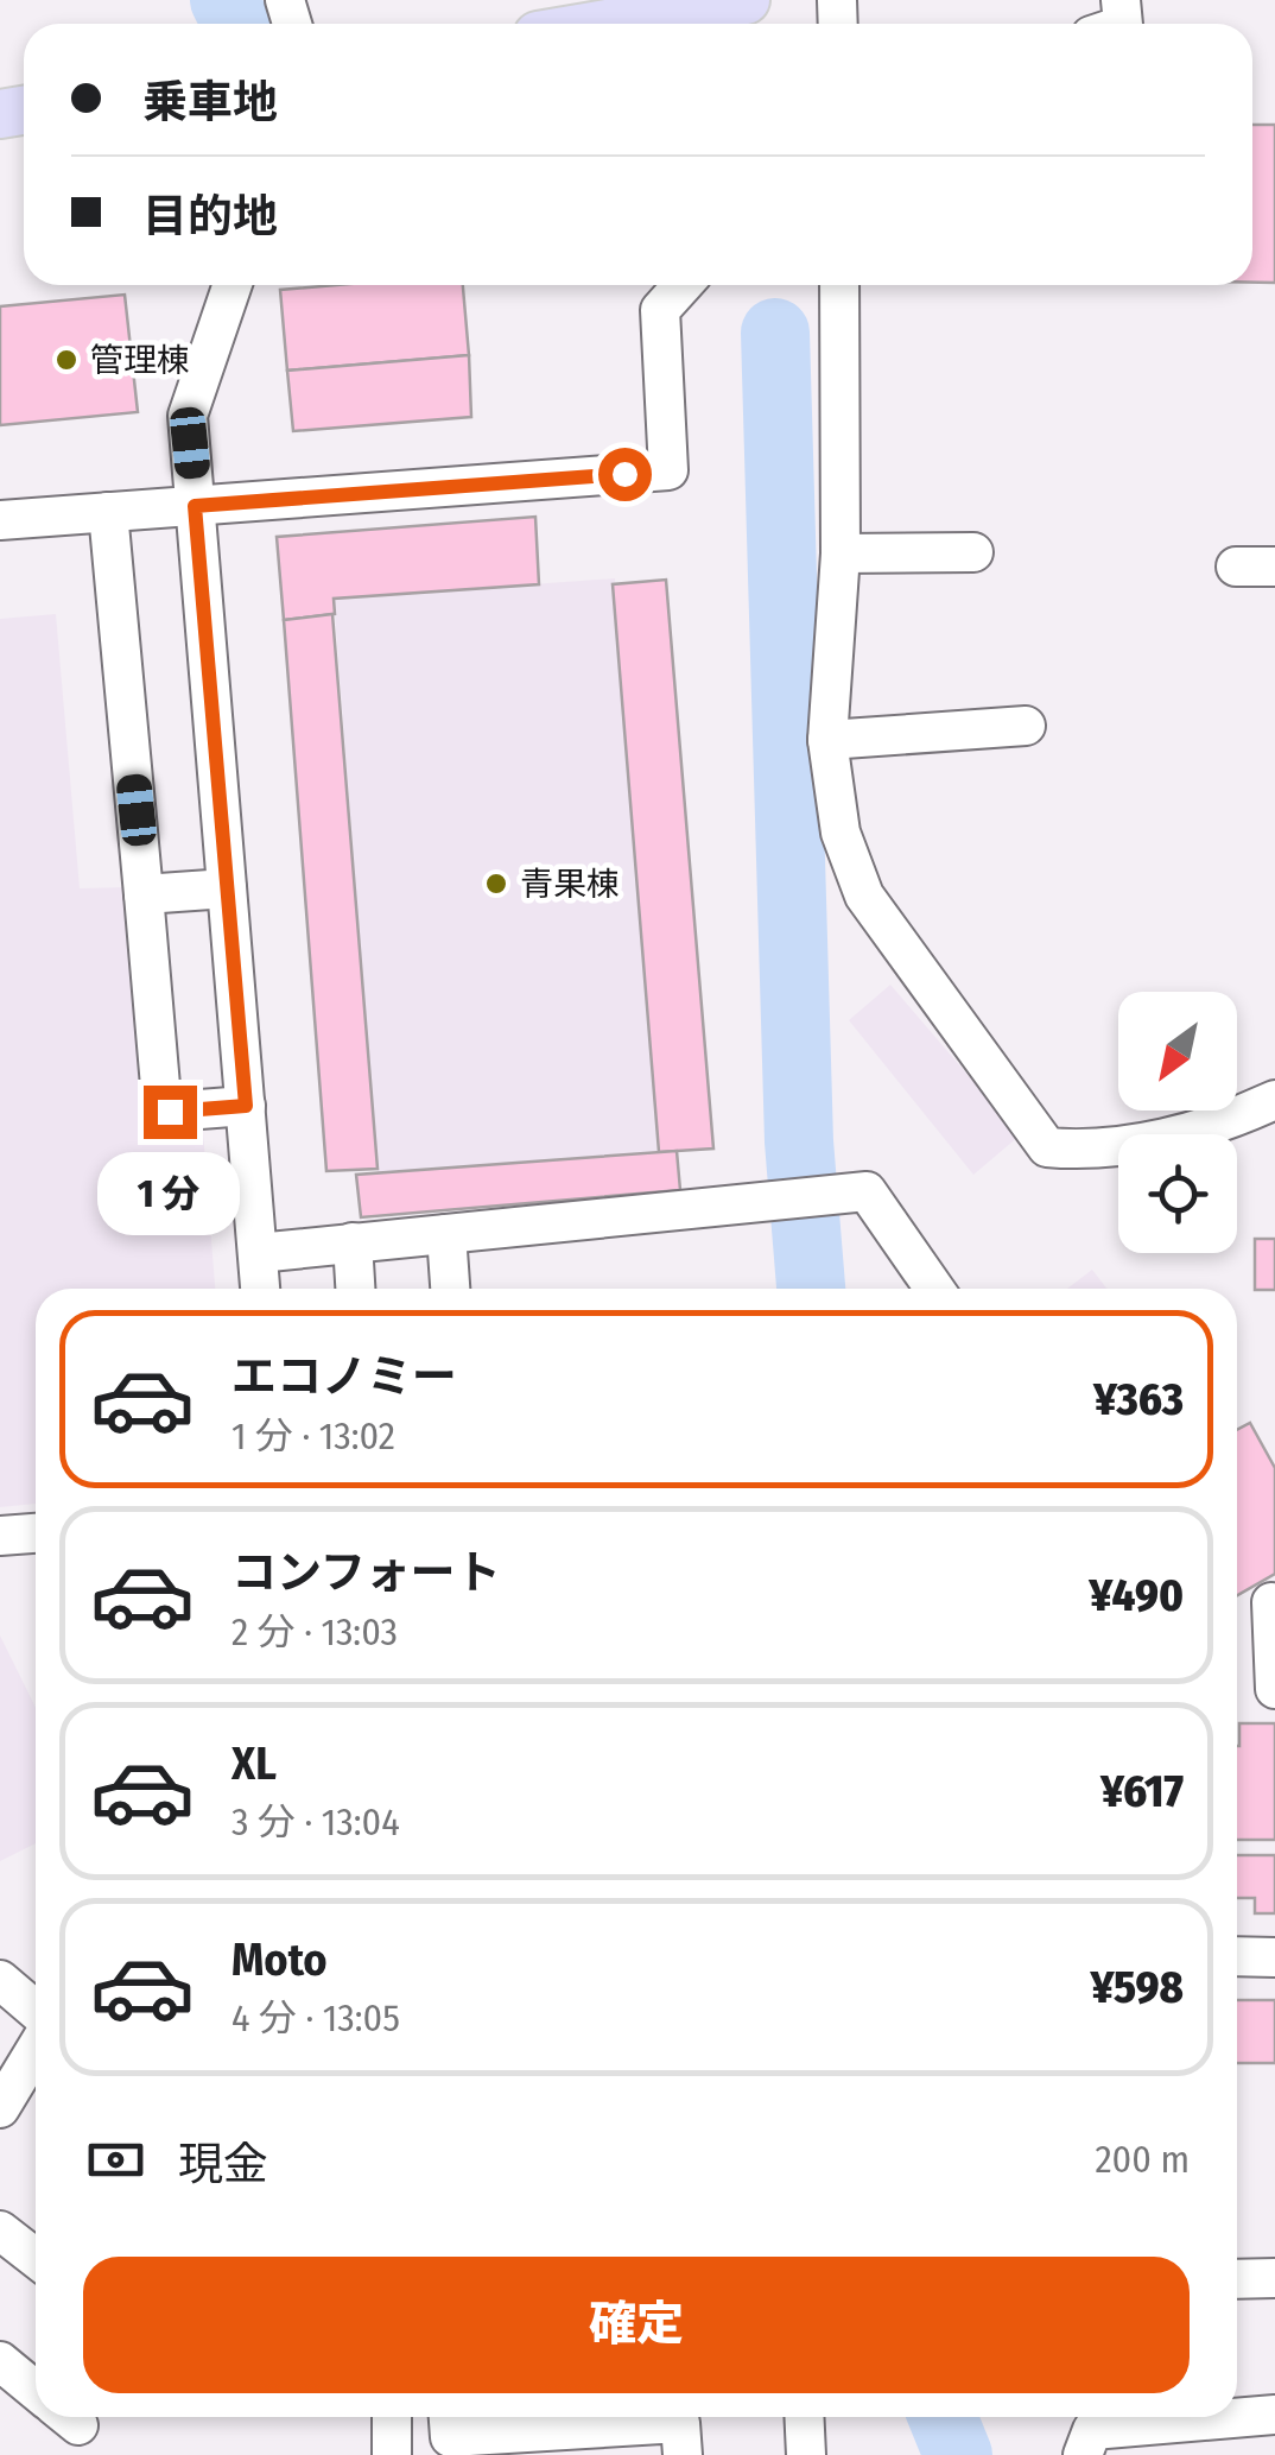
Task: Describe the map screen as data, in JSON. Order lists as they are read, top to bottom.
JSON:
{
  "places": ["管理棟", "青果棟"],
  "north": "bottom left",
  "page": {
    "banner": ["乗車地", "目的地"],
    "bubble": "1 分",
    "list": [
      {
        "name": "エコノミー",
        "note": "1 分 · 13:02",
        "value": "¥363"
      },
      {
        "name": "コンフォート",
        "note": "2 分 · 13:03",
        "value": "¥490"
      },
      {
        "name": "XL",
        "note": "3 分 · 13:04",
        "value": "¥617"
      },
      {
        "name": "Moto",
        "note": "4 分 · 13:05",
        "value": "¥598"
      }
    ],
    "pay": ["現金", "200 m"],
    "buttons": "確定"
  }
}
